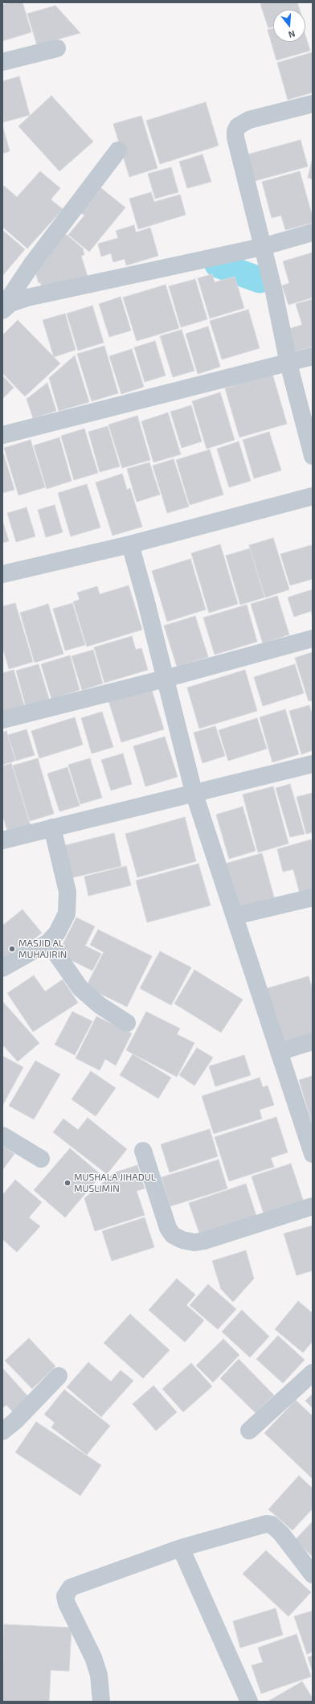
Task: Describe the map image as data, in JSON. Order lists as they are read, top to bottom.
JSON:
{
  "places": ["MASJID AL MUHAJIRIN", "MUSHALA JIHADUL MUSLIMIN"],
  "north": "bottom"
}
